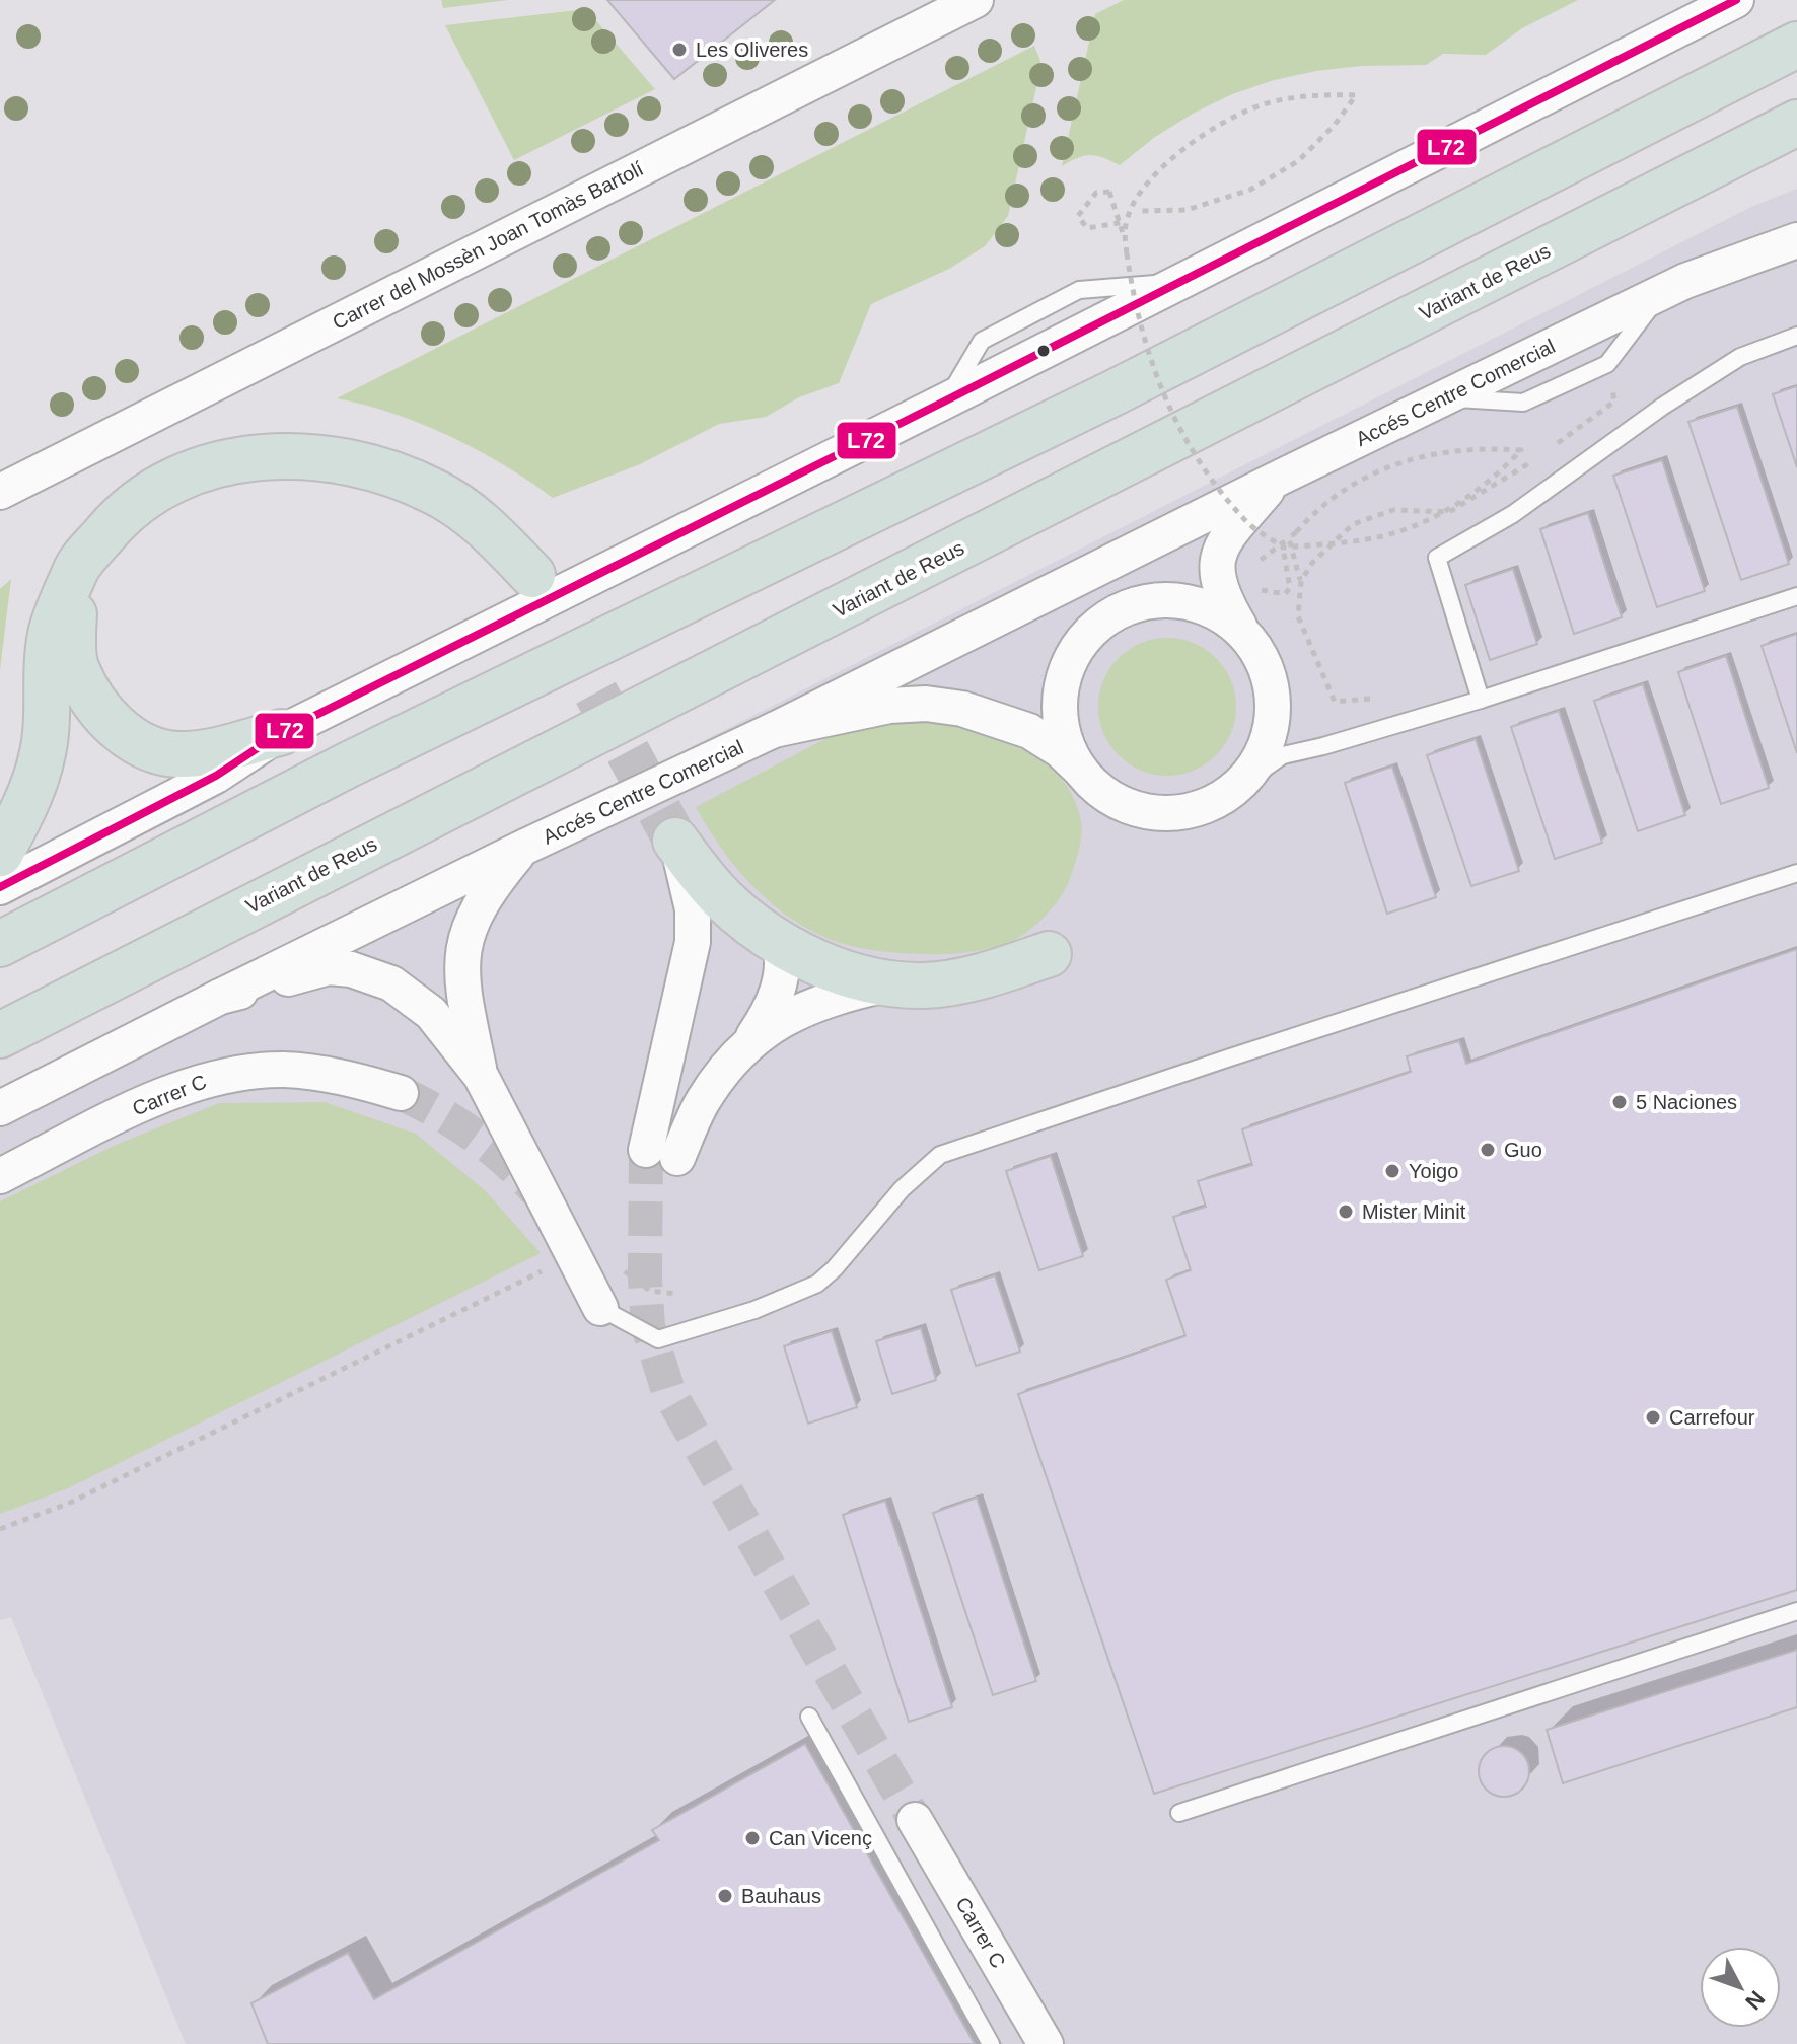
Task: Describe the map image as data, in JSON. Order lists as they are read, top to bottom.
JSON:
{
  "streets": {
    "highway": ["Variant de Reus"],
    "street": ["Carrer del Mossèn Joan Tomàs Bartolí", "Accés Centre Comercial", "Carrer C"]
  },
  "places": [
    "Les Oliveres",
    "5 Naciones",
    "Guo",
    "Yoigo",
    "Mister Minit",
    "Carrefour",
    "Can Vicenç",
    "Bauhaus"
  ],
  "lines": ["transit line L72"],
  "north": "bottom right"
}
